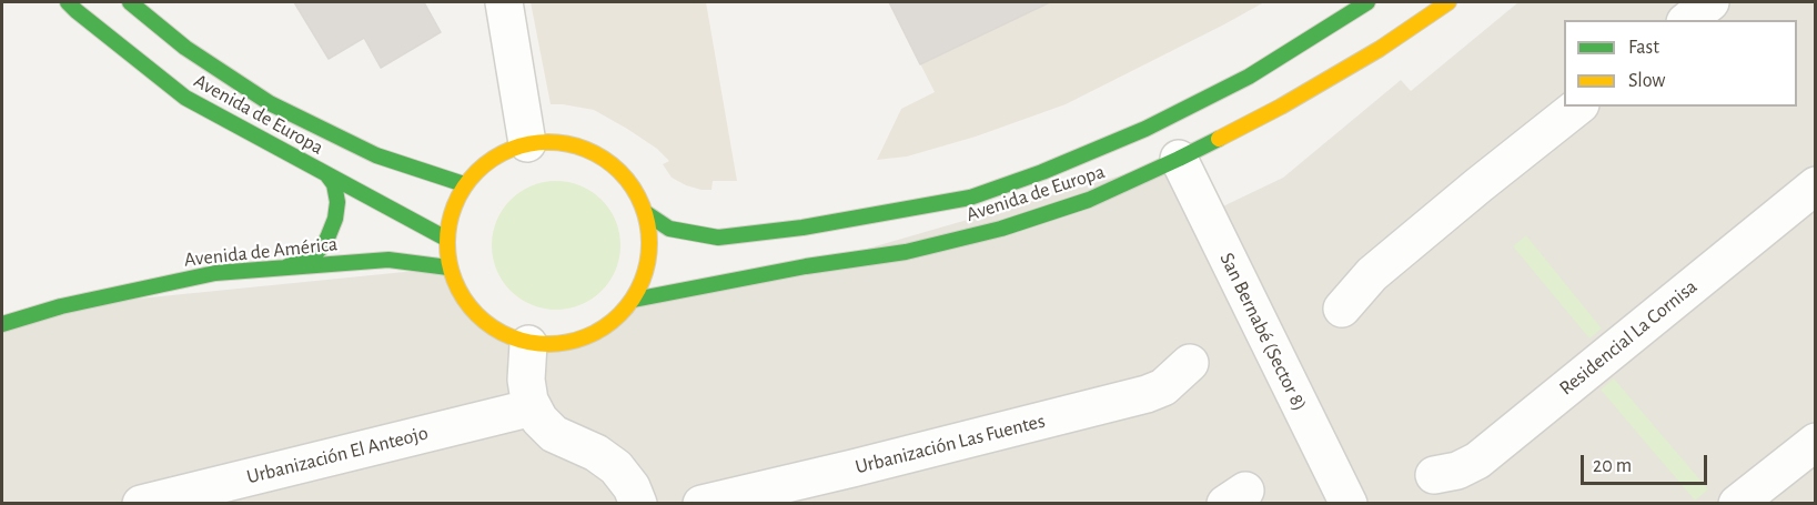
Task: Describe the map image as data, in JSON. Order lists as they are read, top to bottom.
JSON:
{
  "streets": {
    "street": [
      "Avenida de Europa",
      "Avenida de América",
      "San Bernabé (Sector 8)",
      "Residencial La Cornisa",
      "Urbanización Las Fuentes",
      "Urbanización El Anteojo"
    ]
  },
  "crossings": [
    ["Avenida de Europa", "Avenida de América"],
    ["Avenida de Europa", "San Bernabé (Sector 8)"]
  ],
  "legend": ["Fast", "Slow"],
  "scale_bar": "20 m"
}
